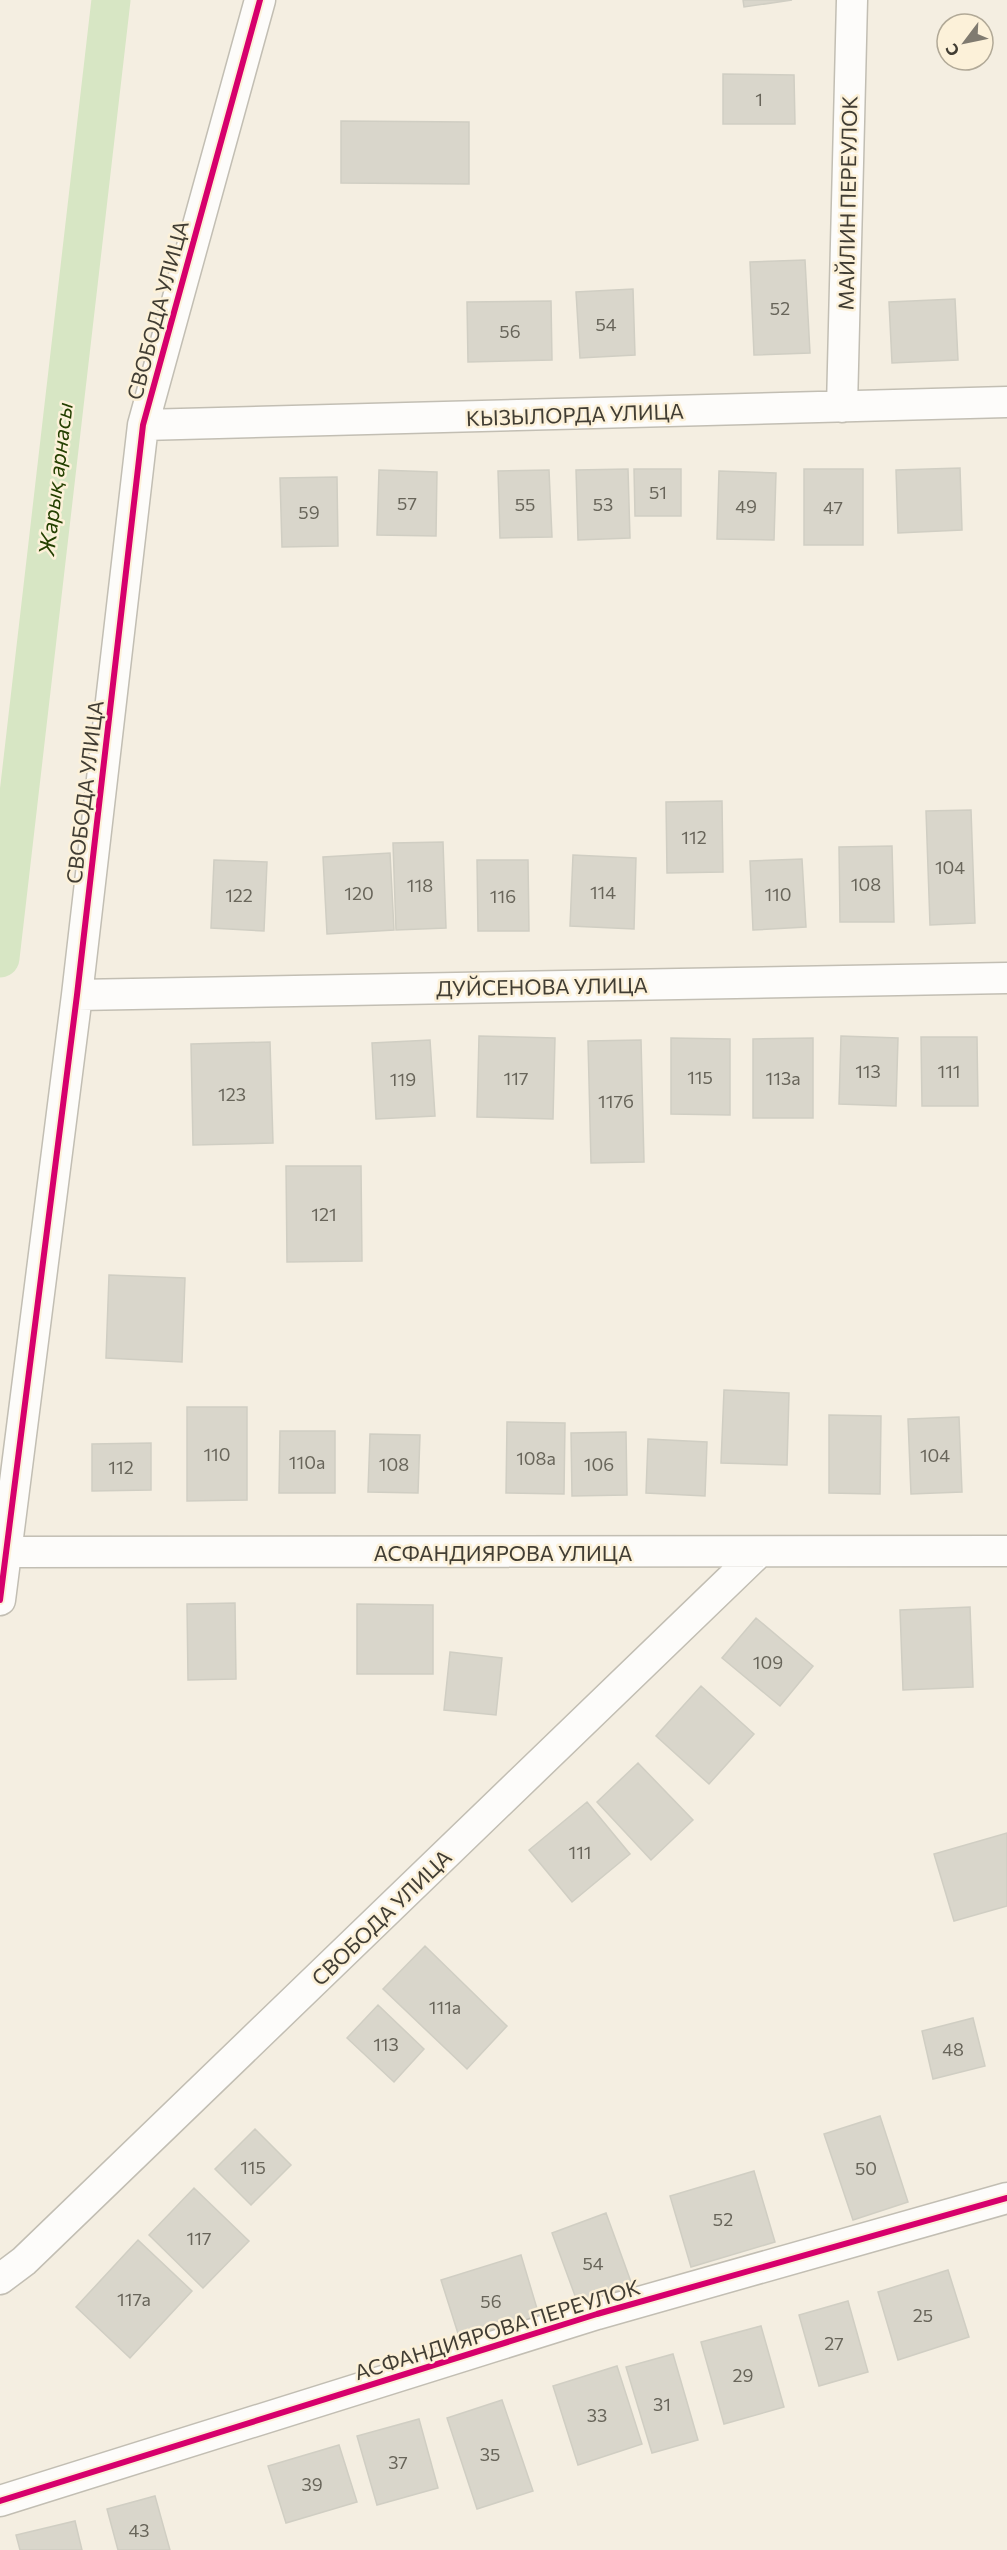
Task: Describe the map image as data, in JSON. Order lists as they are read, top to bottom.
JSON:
{
  "streets": {
    "street": [
      "МАЙЛИН ПЕРЕУЛОК",
      "СВОБОДА УЛИЦА",
      "КЫЗЫЛОРДА УЛИЦА",
      "ДУЙСЕНОВА УЛИЦА",
      "АСФАНДИЯРОВА УЛИЦА",
      "АСФАНДИЯРОВА ПЕРЕУЛОК"
    ]
  },
  "crossings": [
    ["МАЙЛИН ПЕРЕУЛОК", "КЫЗЫЛОРДА УЛИЦА"],
    ["СВОБОДА УЛИЦА", "КЫЗЫЛОРДА УЛИЦА"],
    ["СВОБОДА УЛИЦА", "ДУЙСЕНОВА УЛИЦА"],
    ["СВОБОДА УЛИЦА", "АСФАНДИЯРОВА УЛИЦА"]
  ],
  "water": ["Жарық арнасы"],
  "house_numbers": [
    "1",
    "52",
    "54",
    "56",
    "51",
    "57",
    "55",
    "53",
    "49",
    "47",
    "59",
    "112",
    "104",
    "108",
    "118",
    "114",
    "120",
    "110",
    "122",
    "116",
    "113",
    "111",
    "115",
    "117",
    "113а",
    "119",
    "123",
    "117б",
    "121",
    "110",
    "104",
    "108а",
    "110а",
    "108",
    "106",
    "112",
    "109",
    "111",
    "111а",
    "113",
    "48",
    "115",
    "50",
    "52",
    "117",
    "54",
    "117а",
    "56",
    "25",
    "27",
    "29",
    "31",
    "33",
    "35",
    "37",
    "39",
    "43"
  ],
  "north": "bottom left"
}
